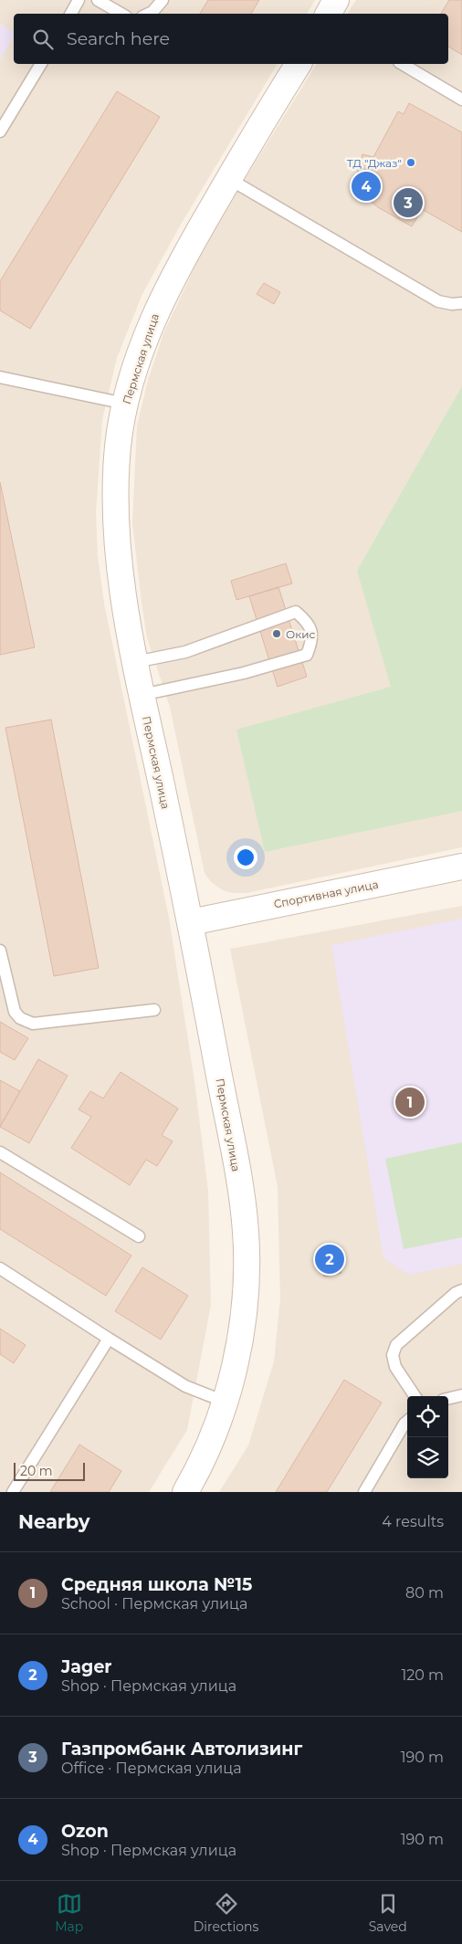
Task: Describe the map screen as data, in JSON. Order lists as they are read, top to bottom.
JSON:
{
  "streets": {
    "street": ["Пермская улица", "Спортивная улица"]
  },
  "crossings": [
    ["Пермская улица", "Спортивная улица"]
  ],
  "places": ["ТД \"Джаз\"", "Окис"],
  "scale_bar": "20 m",
  "page": {
    "search": "Search here",
    "pins": [
      "4",
      "3",
      "1",
      "2"
    ],
    "scale": "20 m",
    "heading": ["Nearby", "4 results"],
    "list": [
      {
        "mark": "1",
        "name": "Средняя школа №15",
        "note": "School · Пермская улица",
        "value": "80 m"
      },
      {
        "mark": "2",
        "name": "Jager",
        "note": "Shop · Пермская улица",
        "value": "120 m"
      },
      {
        "mark": "3",
        "name": "Газпромбанк Автолизинг",
        "note": "Office · Пермская улица",
        "value": "190 m"
      },
      {
        "mark": "4",
        "name": "Ozon",
        "note": "Shop · Пермская улица",
        "value": "190 m"
      }
    ],
    "nav": ["Map", "Directions", "Saved"]
  }
}
